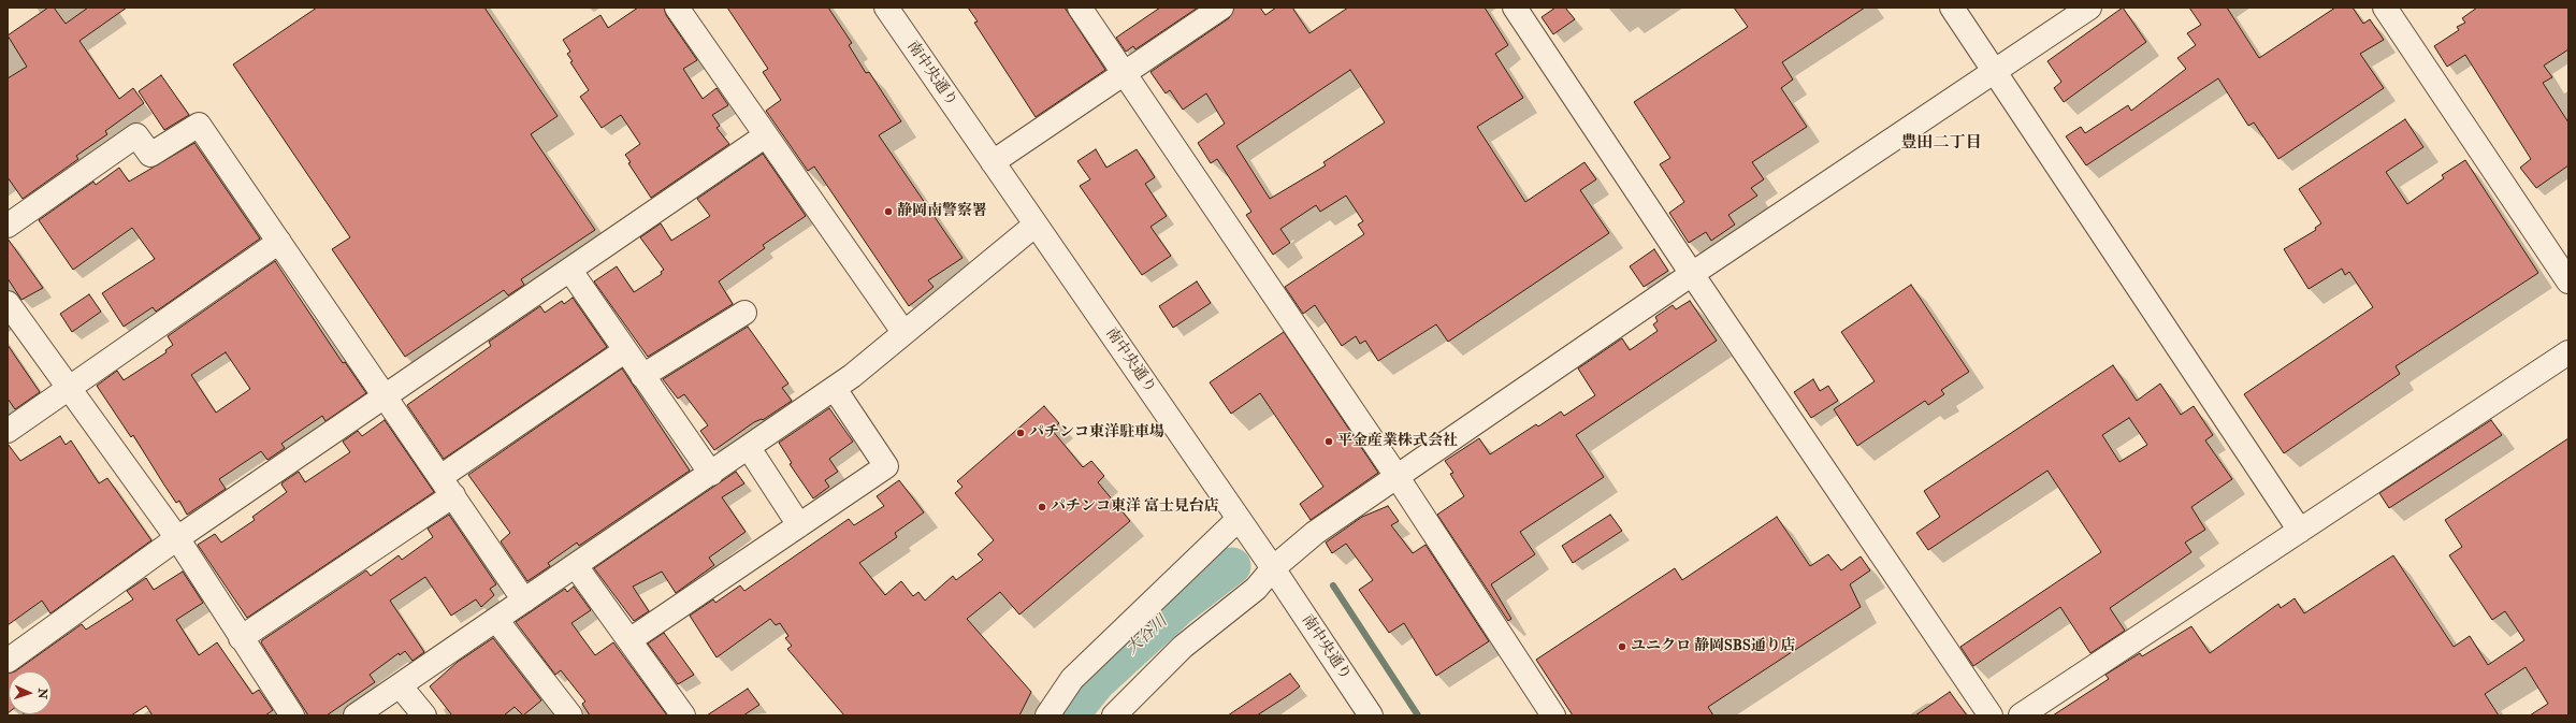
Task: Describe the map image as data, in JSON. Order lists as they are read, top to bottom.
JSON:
{
  "streets": {
    "street": ["南中央通り"]
  },
  "districts": ["豊田二丁目"],
  "water": ["大谷川"],
  "places": [
    "静岡南警察署",
    "パチンコ東洋駐車場",
    "平金産業株式会社",
    "パチンコ東洋 富士見台店",
    "ユニクロ 静岡SBS通り店"
  ],
  "north": "right"
}
